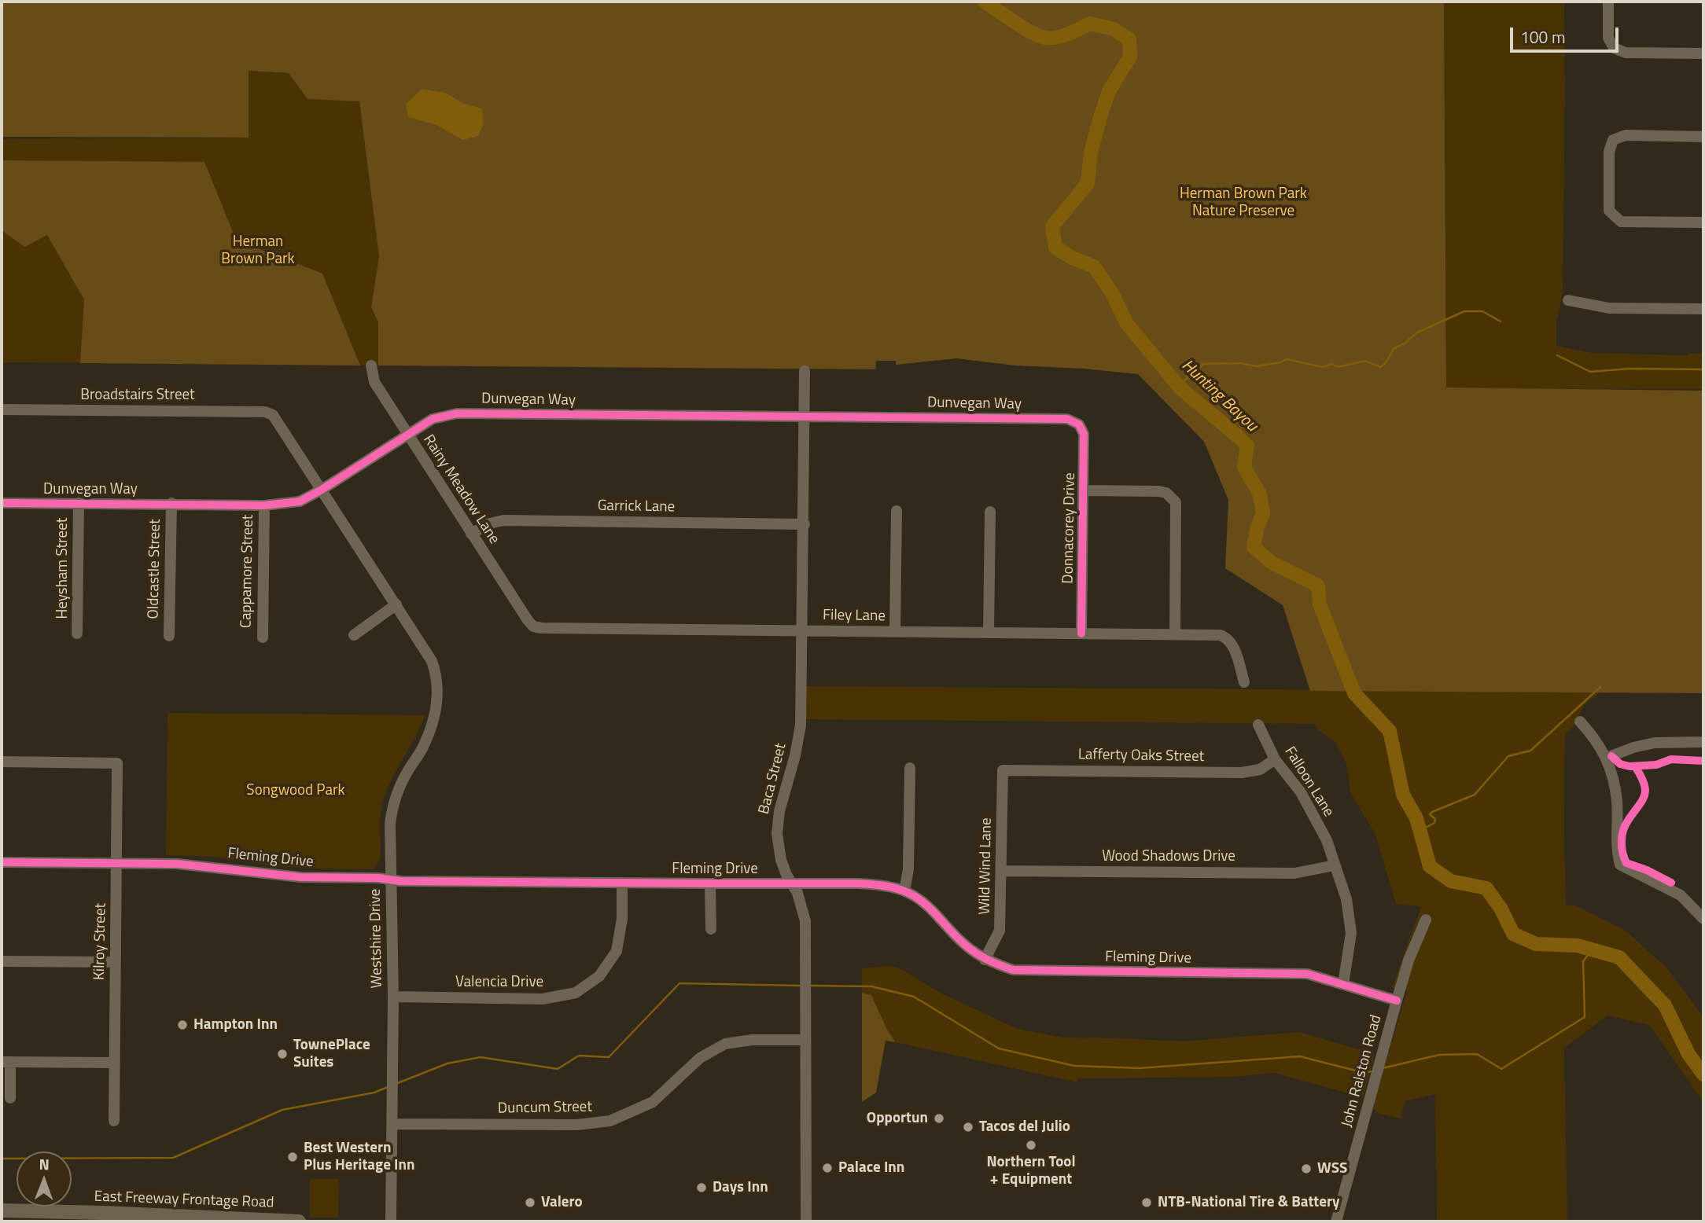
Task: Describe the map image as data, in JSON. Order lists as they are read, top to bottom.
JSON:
{
  "streets": {
    "main road": ["East Freeway Frontage Road"],
    "street": [
      "Broadstairs Street",
      "Dunvegan Way",
      "Rainy Meadow Lane",
      "Garrick Lane",
      "Donnacorey Drive",
      "Heysham Street",
      "Oldcastle Street",
      "Cappamore Street",
      "Filey Lane",
      "Lafferty Oaks Street",
      "Baca Street",
      "Falloon Lane",
      "Wood Shadows Drive",
      "Fleming Drive",
      "Wild Wind Lane",
      "Westshire Drive",
      "Kilroy Street",
      "Valencia Drive",
      "John Ralston Road",
      "Duncum Street"
    ]
  },
  "crossings": [
    ["Broadstairs Street", "Westshire Drive"],
    ["Dunvegan Way", "Rainy Meadow Lane"],
    ["Dunvegan Way", "Donnacorey Drive"],
    ["Dunvegan Way", "Heysham Street"],
    ["Dunvegan Way", "Oldcastle Street"],
    ["Dunvegan Way", "Cappamore Street"],
    ["Dunvegan Way", "Baca Street"],
    ["Dunvegan Way", "Westshire Drive"],
    ["Rainy Meadow Lane", "Garrick Lane"],
    ["Rainy Meadow Lane", "Filey Lane"],
    ["Garrick Lane", "Baca Street"],
    ["Donnacorey Drive", "Filey Lane"],
    ["Filey Lane", "Baca Street"],
    ["Lafferty Oaks Street", "Falloon Lane"],
    ["Lafferty Oaks Street", "Wild Wind Lane"],
    ["Baca Street", "Fleming Drive"],
    ["Baca Street", "Duncum Street"],
    ["Falloon Lane", "Wood Shadows Drive"],
    ["Falloon Lane", "Fleming Drive"],
    ["Wood Shadows Drive", "Wild Wind Lane"],
    ["Fleming Drive", "Wild Wind Lane"],
    ["Fleming Drive", "Westshire Drive"],
    ["Fleming Drive", "Kilroy Street"],
    ["Fleming Drive", "Valencia Drive"],
    ["Fleming Drive", "John Ralston Road"],
    ["Westshire Drive", "Valencia Drive"],
    ["Westshire Drive", "Duncum Street"]
  ],
  "water": ["Hunting Bayou"],
  "parks": ["Herman Brown Park Nature Preserve", "Herman Brown Park", "Songwood Park"],
  "places": [
    "Hampton Inn",
    "TownePlace Suites",
    "Opportun",
    "Tacos del Julio",
    "Northern Tool + Equipment",
    "Best Western Plus Heritage Inn",
    "Palace Inn",
    "WSS",
    "Days Inn",
    "Valero",
    "NTB-National Tire & Battery"
  ],
  "scale_bar": "100 m",
  "north": "top"
}
